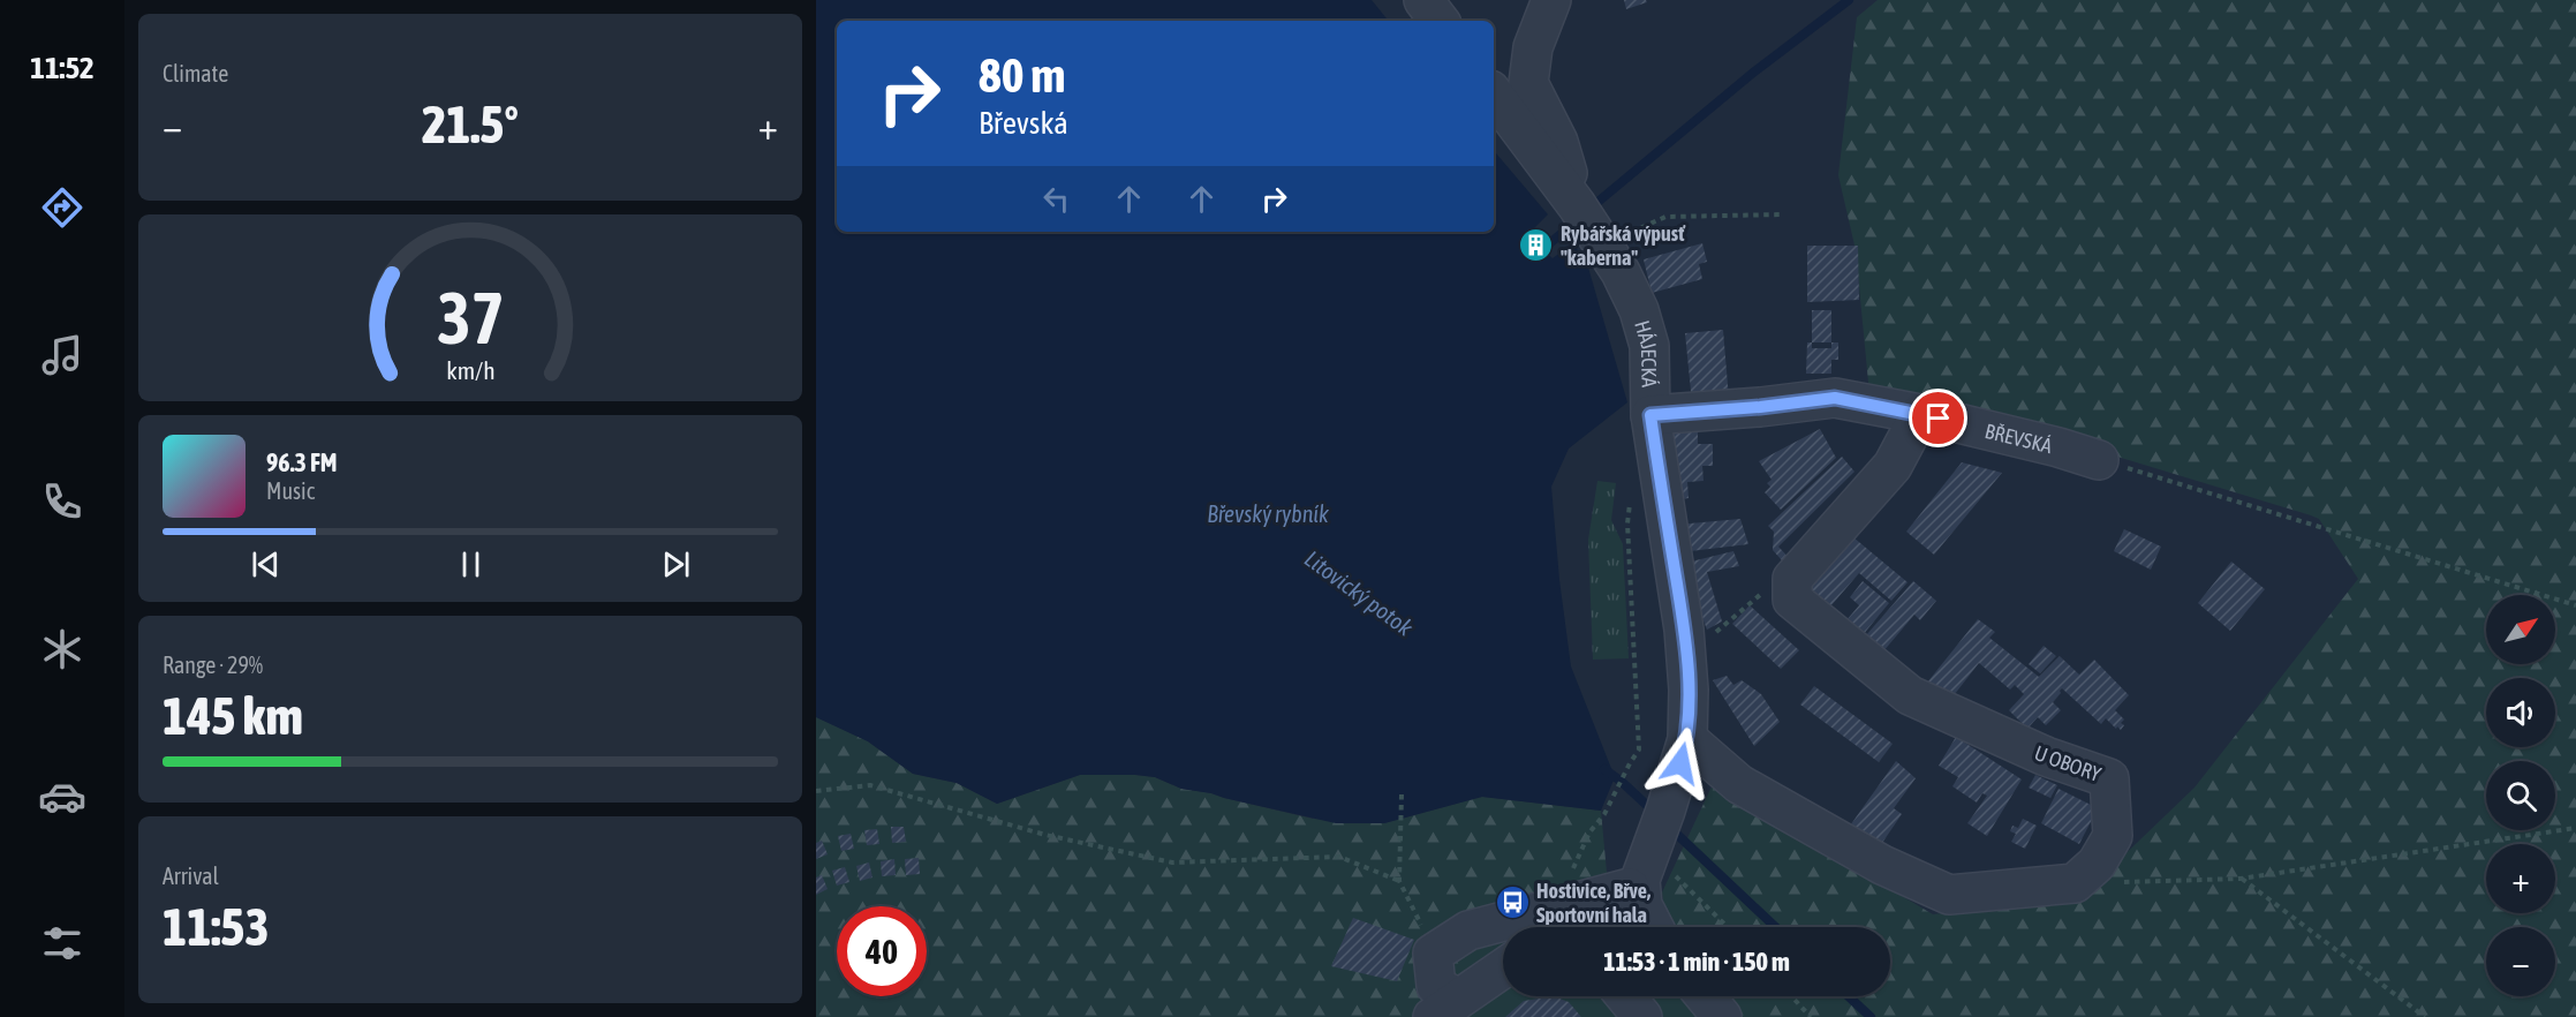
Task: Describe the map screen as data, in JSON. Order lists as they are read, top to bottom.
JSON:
{
  "streets": {
    "street": ["HÁJECKÁ", "BŘEVSKÁ", "U OBORY"]
  },
  "crossings": [
    ["HÁJECKÁ", "BŘEVSKÁ"]
  ],
  "water": ["Břevský rybník", "Litovický potok"],
  "places": {
    "building": ["Rybářská výpusť \"kaberna\""],
    "bus stop": ["Hostivice, Břve, Sportovní hala"]
  },
  "north": "top right",
  "page": {
    "tabs": "11:52",
    "tile": [
      "Climate",
      ["Range · 29%", "145 km"],
      ["Arrival", "11:53"]
    ],
    "turn": ["80 m", "Břevská"],
    "heat": ["−", "21.5°", "+"],
    "song": ["96.3 FM", "Music"],
    "map_buttons": ["+", "−"],
    "limit": "40",
    "trip": "11:53 · 1 min · 150 m",
    "gauge": ["37", "km/h"]
  }
}
